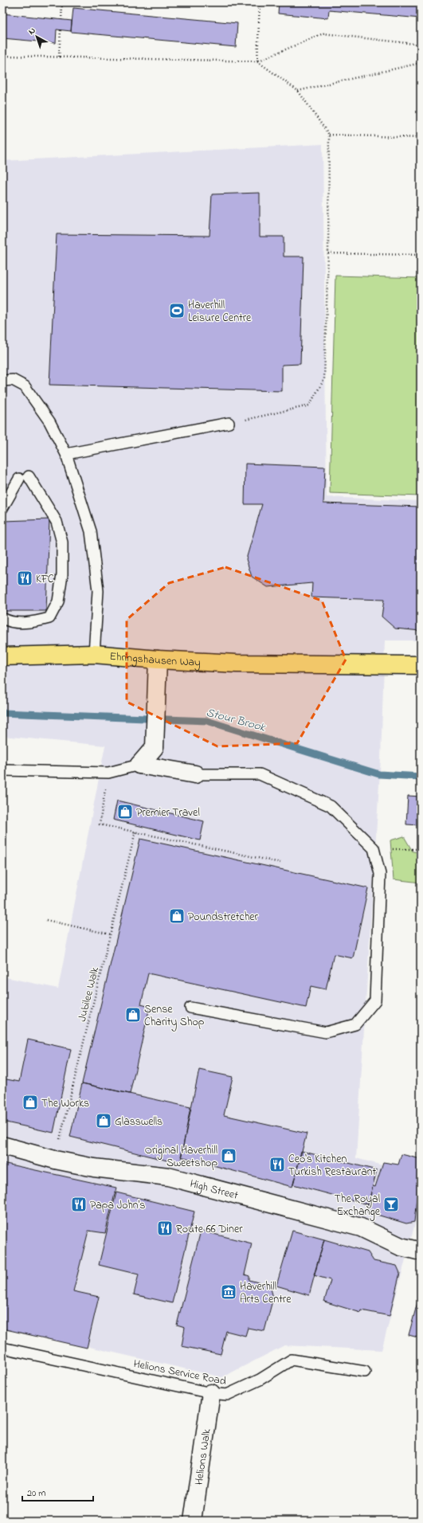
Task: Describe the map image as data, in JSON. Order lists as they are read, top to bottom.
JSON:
{
  "streets": {
    "main road": ["Ehringshausen Way"],
    "street": ["High Street", "Helions Walk"],
    "lane": ["Helions Service Road"],
    "path": ["Jubilee Walk"]
  },
  "crossings": [
    ["Jubilee Walk", "High Street"],
    ["Helions Service Road", "Helions Walk"]
  ],
  "water": ["Stour Brook"],
  "places": {
    "sports": ["Haverhill Leisure Centre"],
    "restaurant": [
      "KFC",
      "Ceo's Kitchen Turkish Restaurant",
      "Papa John's",
      "Route 66 Diner"
    ],
    "shop": [
      "Premier Travel",
      "Poundstretcher",
      "Sense Charity Shop",
      "The Works",
      "Glasswells",
      "Original Haverhill Sweetshop"
    ],
    "bar": ["The Royal Exchange"],
    "museum": ["Haverhill Arts Centre"]
  },
  "scale_bar": "20 m",
  "north": "top left"
}
